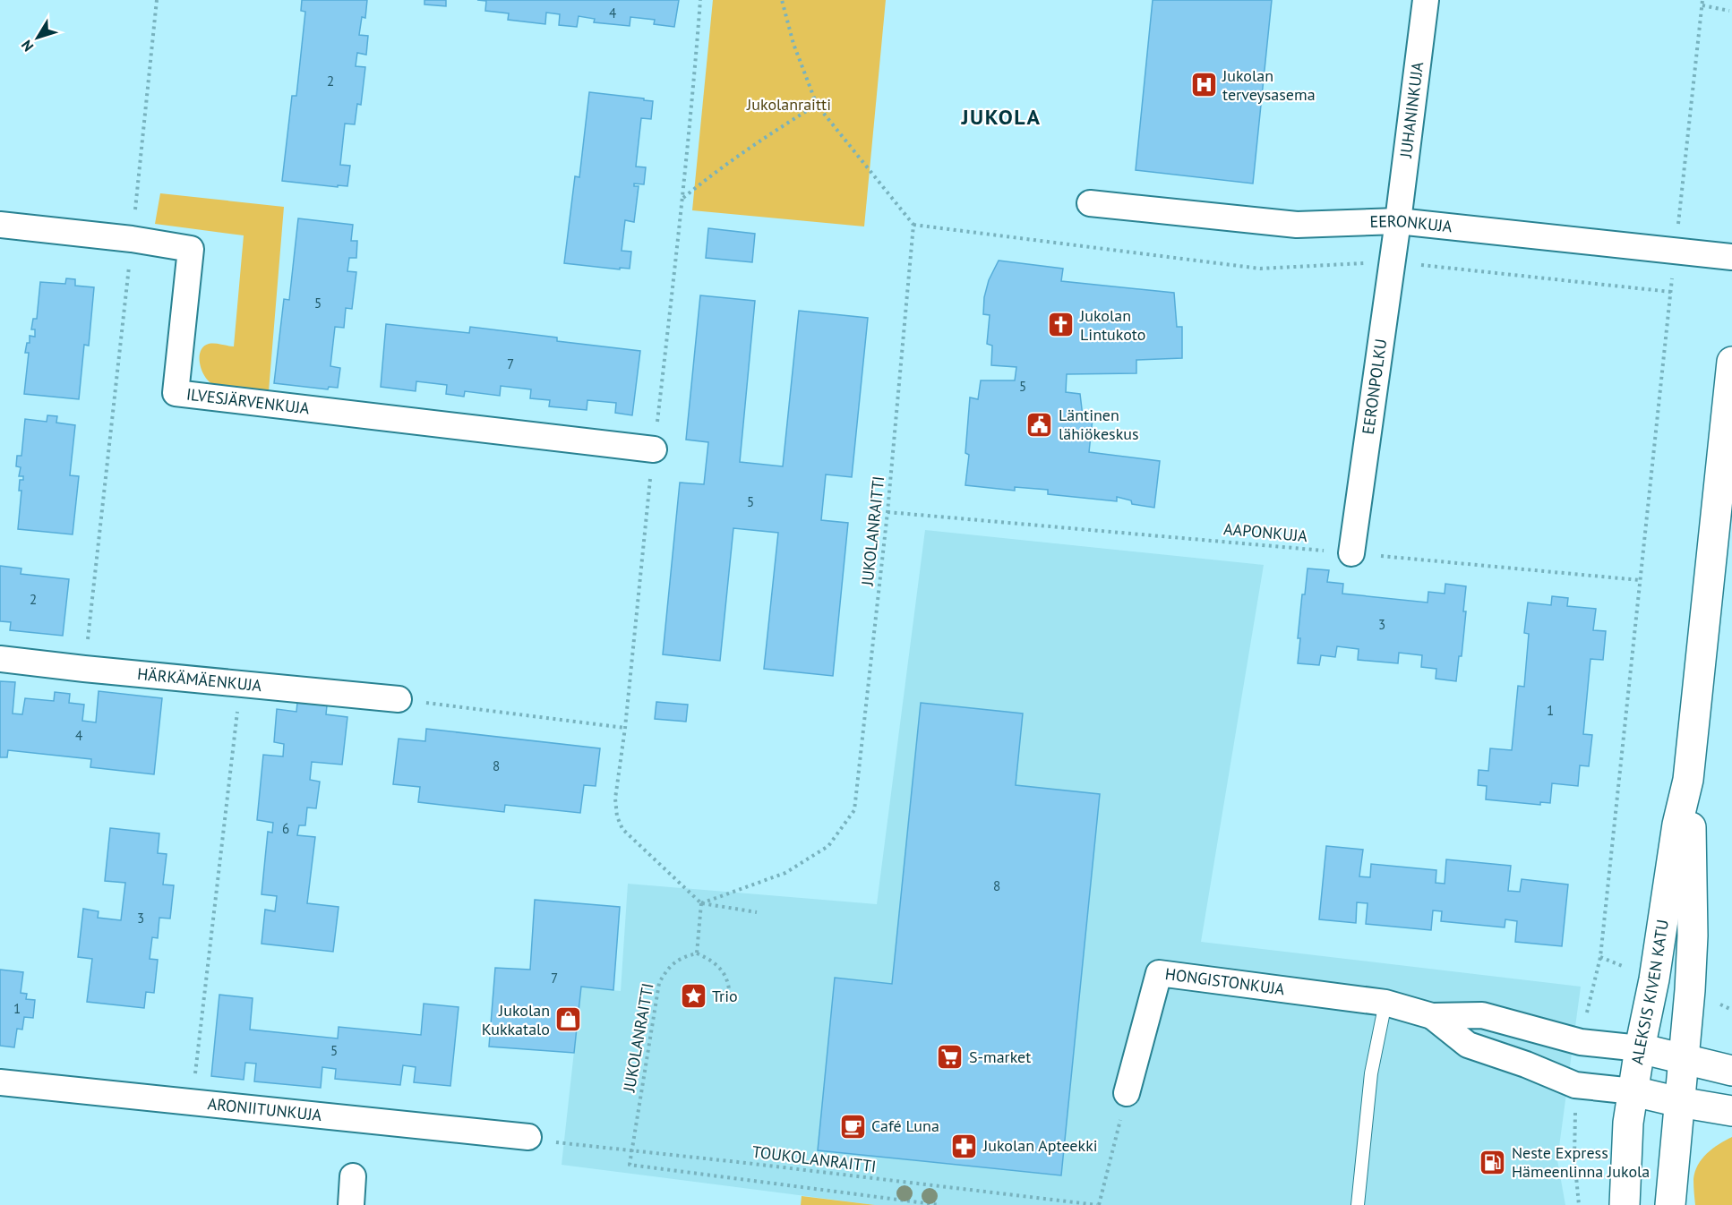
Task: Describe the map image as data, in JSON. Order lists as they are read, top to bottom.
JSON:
{
  "streets": {
    "main road": ["ALEKSIS KIVEN KATU"],
    "street": [
      "JUHANINKUJA",
      "EERONKUJA",
      "EERONPOLKU",
      "ILVESJÄRVENKUJA",
      "HÄRKÄMÄENKUJA",
      "HONGISTONKUJA",
      "ARONIITUNKUJA"
    ],
    "path": ["JUKOLANRAITTI", "AAPONKUJA", "TOUKOLANRAITTI"]
  },
  "crossings": [
    ["JUHANINKUJA", "EERONKUJA"],
    ["JUHANINKUJA", "EERONPOLKU"],
    ["EERONKUJA", "EERONPOLKU"],
    ["EERONPOLKU", "AAPONKUJA"],
    ["JUKOLANRAITTI", "AAPONKUJA"],
    ["JUKOLANRAITTI", "TOUKOLANRAITTI"],
    ["HONGISTONKUJA", "ALEKSIS KIVEN KATU"],
    ["ARONIITUNKUJA", "TOUKOLANRAITTI"]
  ],
  "districts": ["JUKOLA"],
  "parks": ["Jukolanraitti"],
  "places": {
    "hospital": ["Jukolan terveysasema"],
    "church": ["Jukolan Lintukoto"],
    "public building": ["Läntinen lähiökeskus"],
    "place": ["Trio"],
    "shop": ["Jukolan Kukkatalo"],
    "supermarket": ["S-market"],
    "cafe": ["Café Luna"],
    "pharmacy": ["Jukolan Apteekki"],
    "fuel station": ["Neste Express Hämeenlinna Jukola"]
  },
  "house_numbers": [
    "4",
    "2",
    "5",
    "7",
    "5",
    "5",
    "2",
    "3",
    "1",
    "4",
    "8",
    "6",
    "8",
    "3",
    "7",
    "1",
    "5"
  ],
  "north": "bottom left"
}
